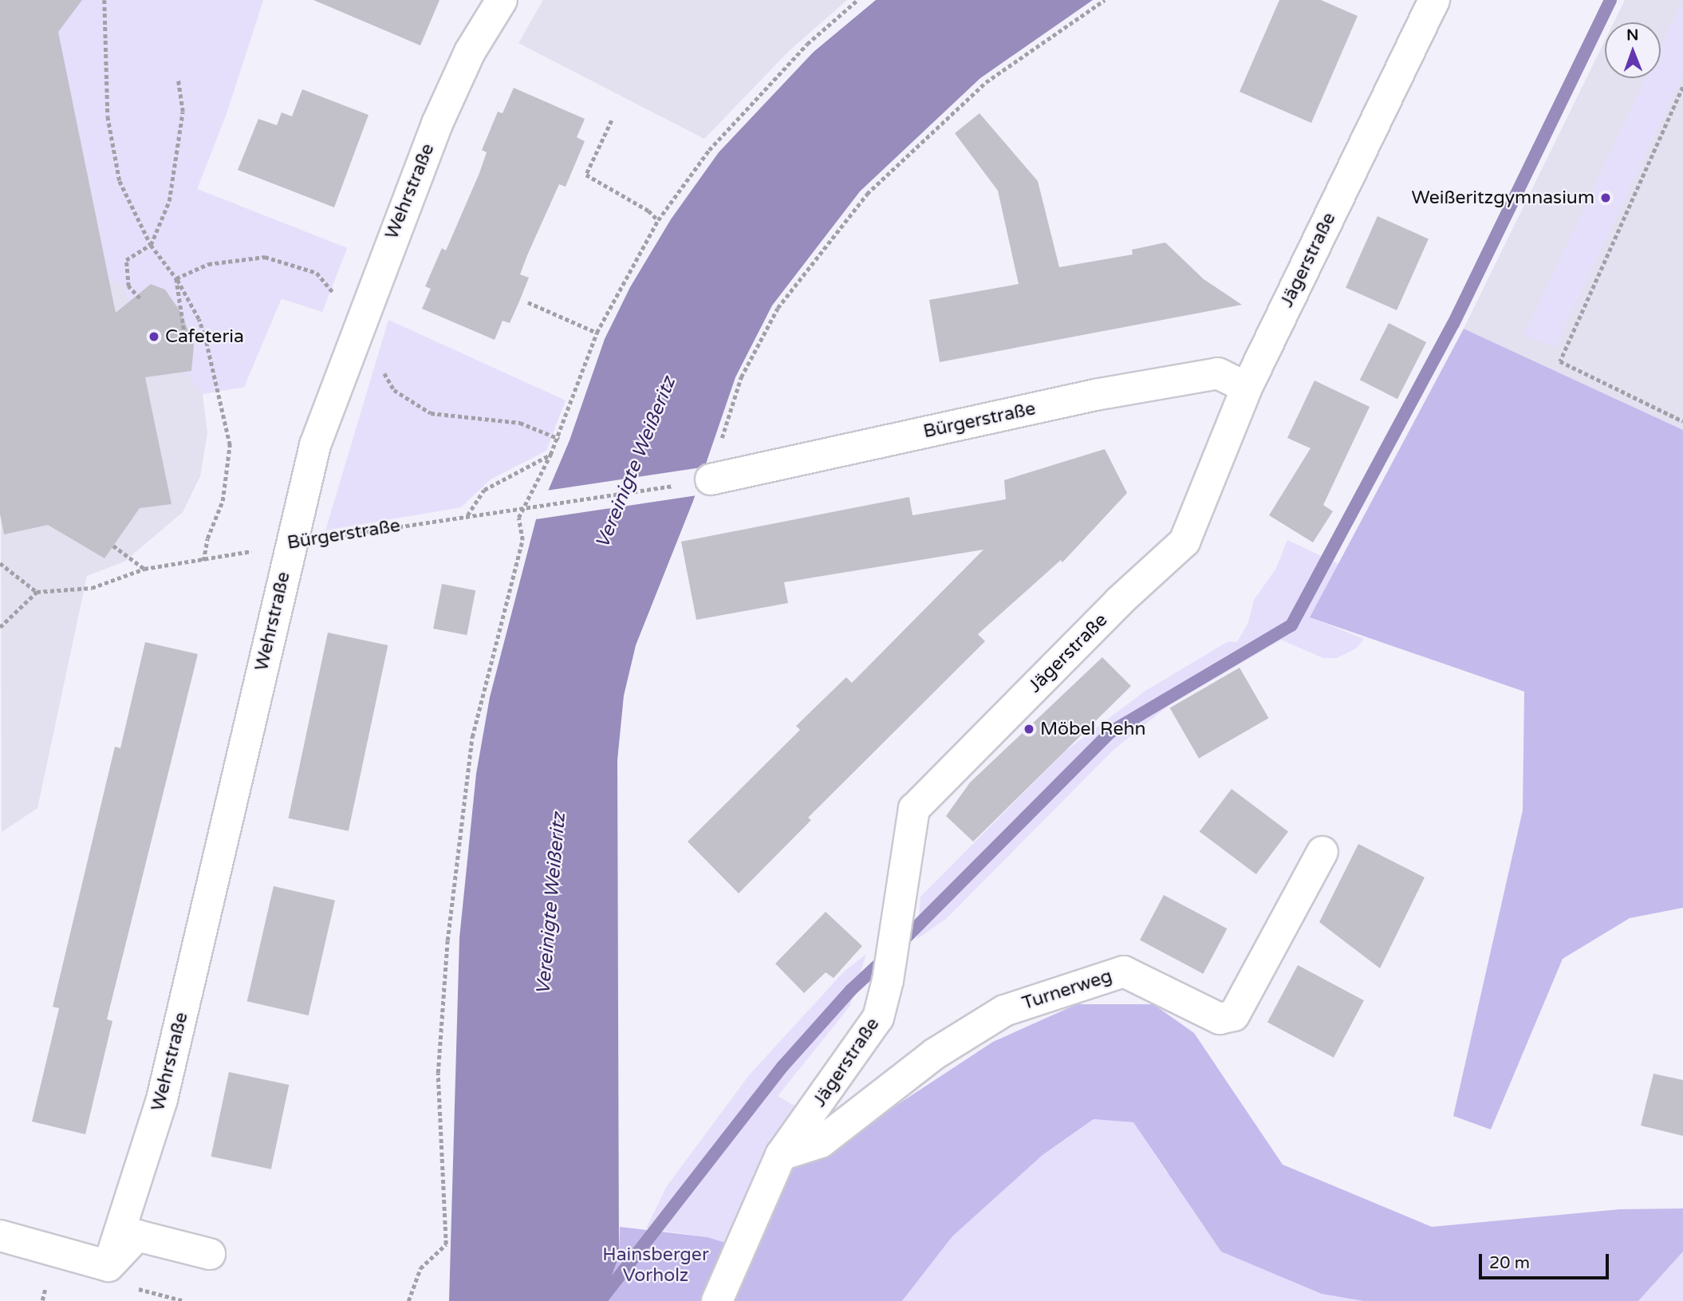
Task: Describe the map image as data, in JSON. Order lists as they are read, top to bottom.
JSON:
{
  "streets": {
    "street": [
      "Wehrstraße",
      "Jägerstraße",
      "Bürgerstraße",
      "Turnerweg"
    ]
  },
  "crossings": [
    ["Wehrstraße", "Bürgerstraße"],
    ["Jägerstraße", "Bürgerstraße"],
    ["Jägerstraße", "Turnerweg"]
  ],
  "water": ["Vereinigte Weißeritz"],
  "parks": ["Hainsberger Vorholz"],
  "places": ["Weißeritzgymnasium", "Cafeteria", "Möbel Rehn"],
  "scale_bar": "20 m",
  "north": "top"
}
